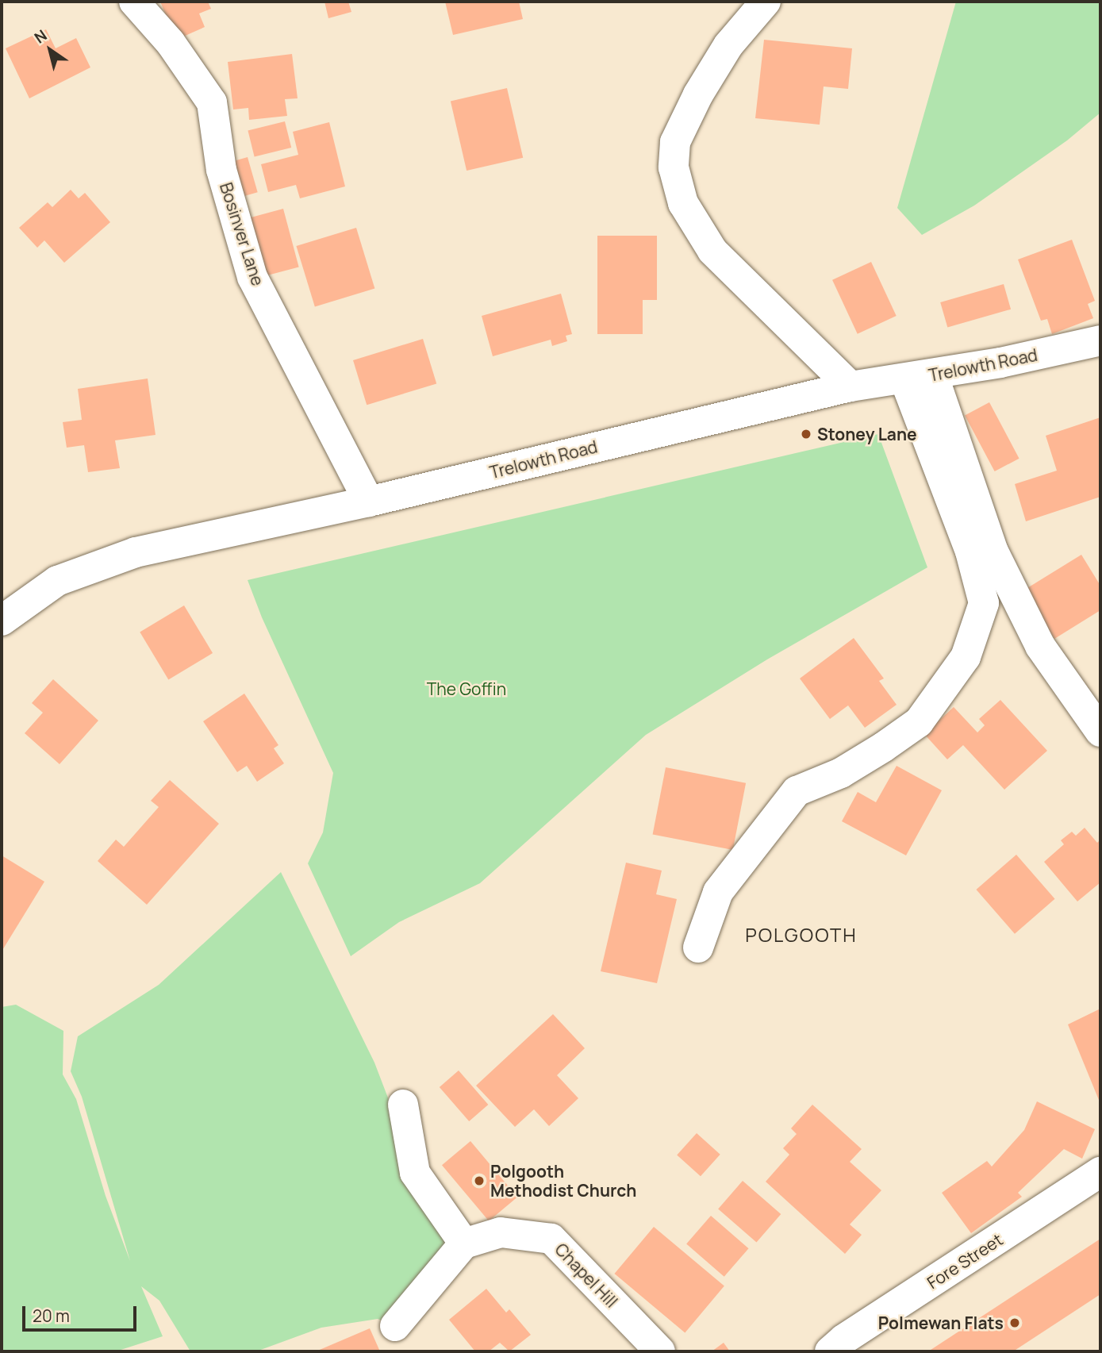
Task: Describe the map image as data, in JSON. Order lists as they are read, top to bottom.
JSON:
{
  "streets": {
    "street": [
      "Bosinver Lane",
      "Trelowth Road",
      "Fore Street",
      "Chapel Hill"
    ]
  },
  "crossings": [
    ["Bosinver Lane", "Trelowth Road"]
  ],
  "districts": ["POLGOOTH"],
  "parks": ["The Goffin"],
  "places": ["Stoney Lane", "Polgooth Methodist Church", "Polmewan Flats"],
  "scale_bar": "20 m",
  "north": "top left"
}
